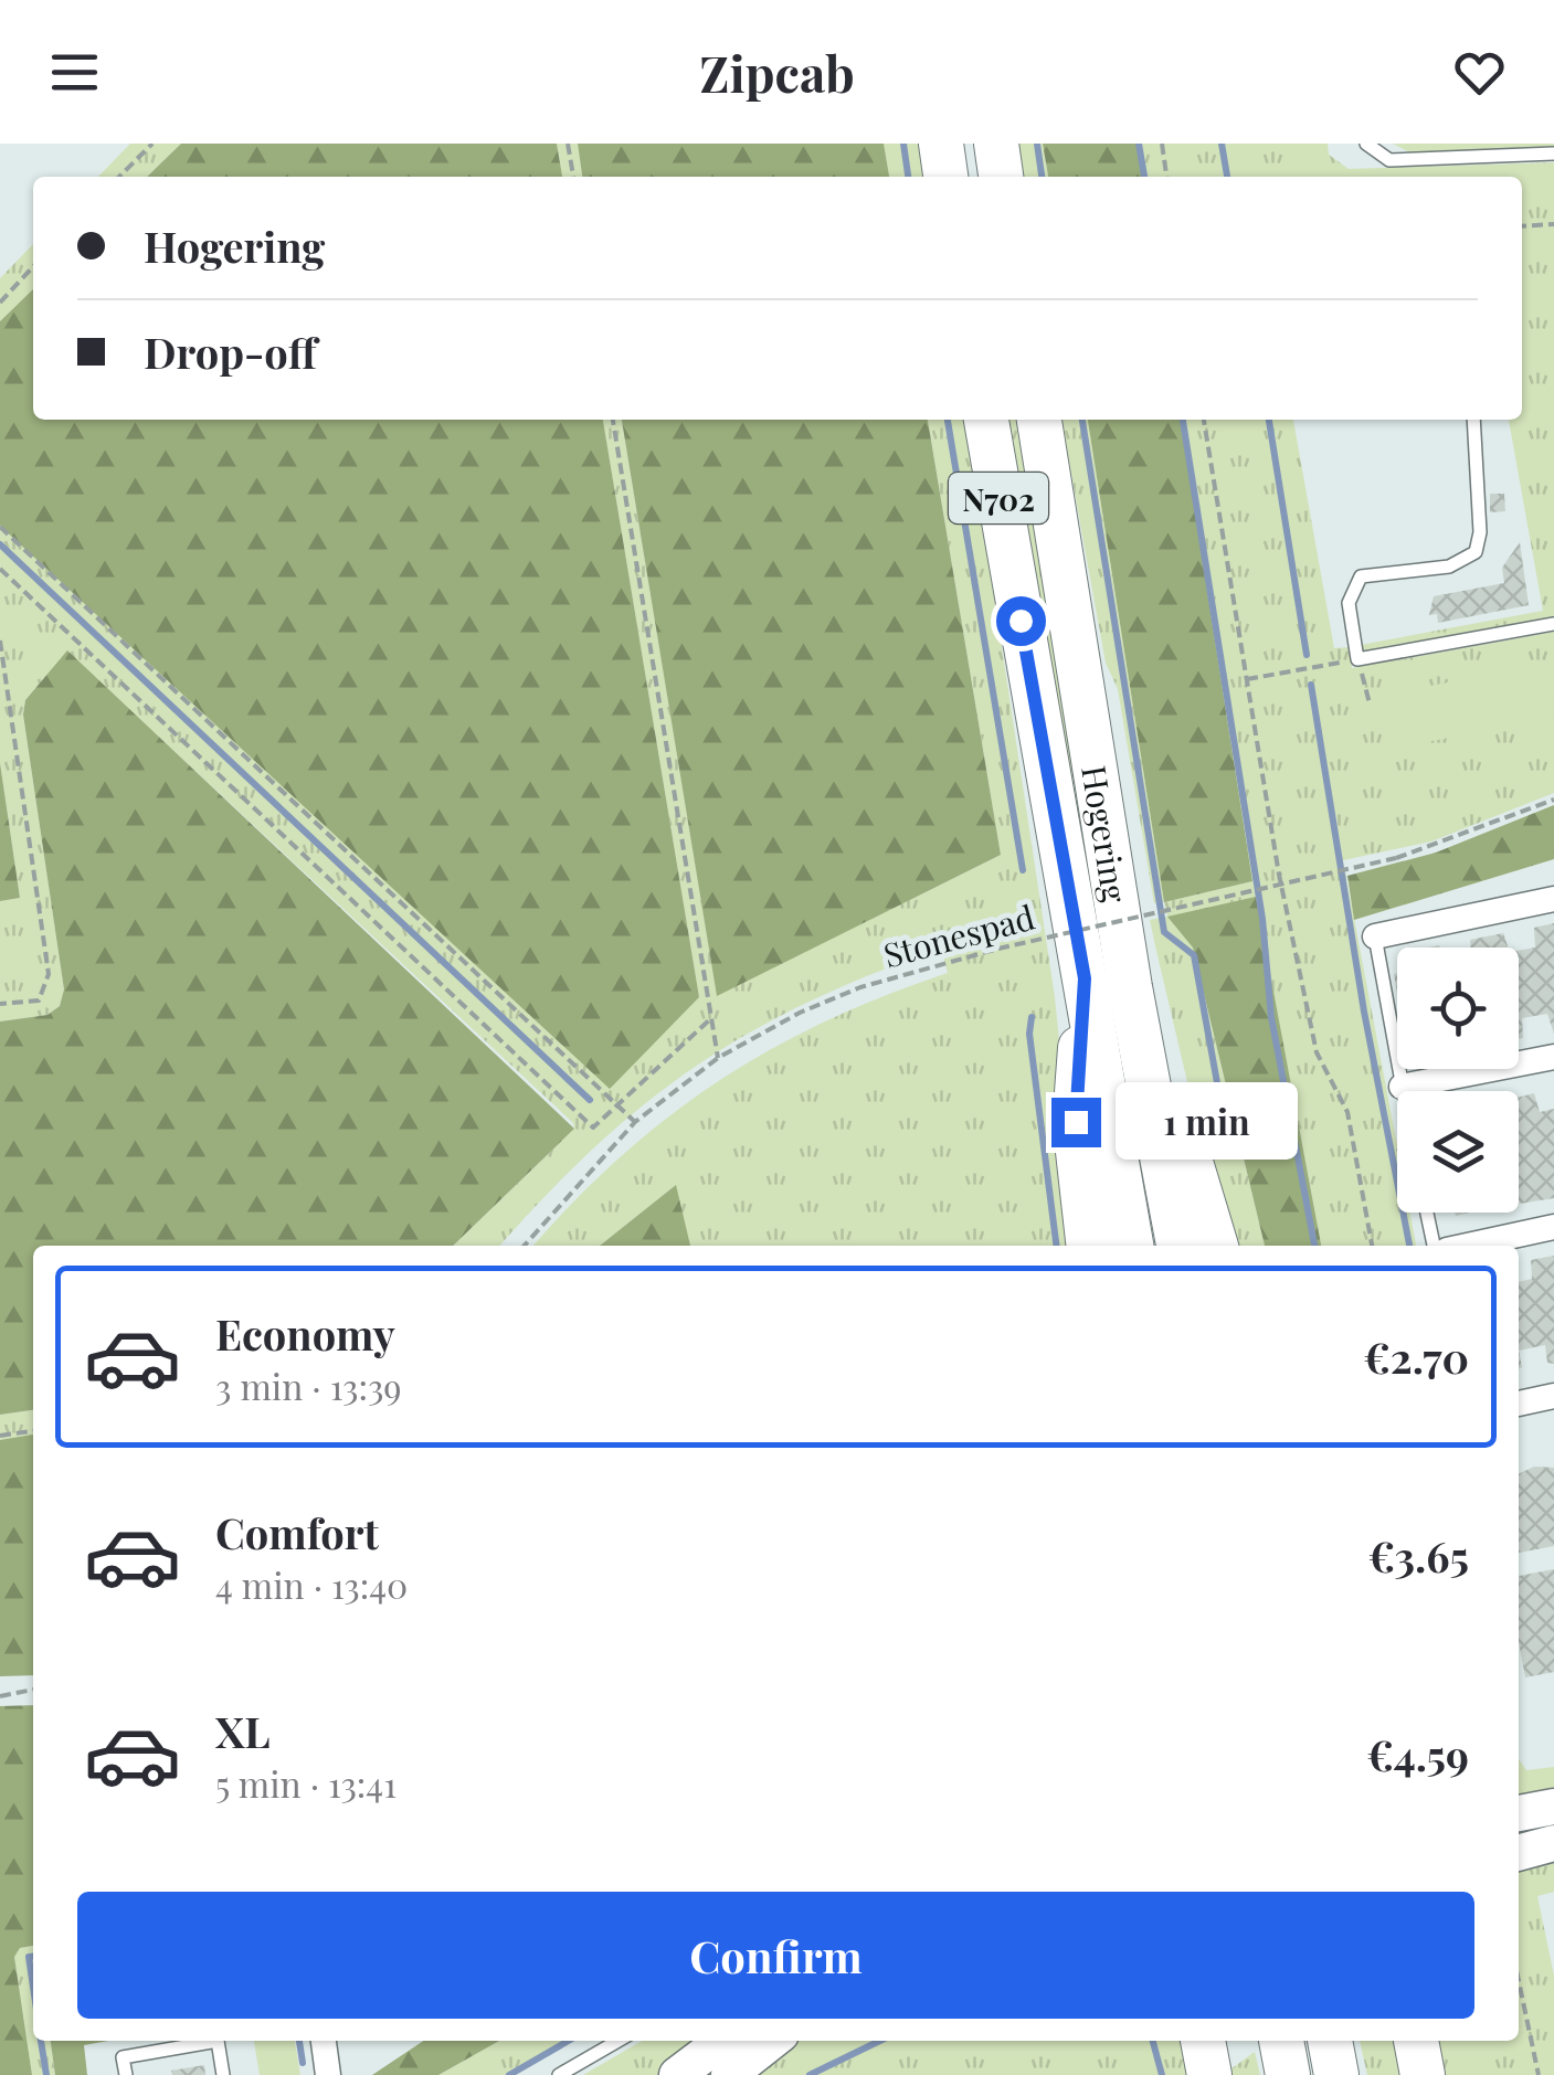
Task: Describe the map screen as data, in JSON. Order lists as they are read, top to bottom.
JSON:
{
  "streets": {
    "highway": ["N702", "Hogering"],
    "path": ["Stonespad"]
  },
  "crossings": [
    ["N702", "Hogering"]
  ],
  "page": {
    "header": "Zipcab",
    "banner": ["Hogering", "Drop-off"],
    "bubble": "1 min",
    "list": [
      {
        "name": "Economy",
        "note": "3 min · 13:39",
        "value": "€2.70"
      },
      {
        "name": "Comfort",
        "note": "4 min · 13:40",
        "value": "€3.65"
      },
      {
        "name": "XL",
        "note": "5 min · 13:41",
        "value": "€4.59"
      }
    ],
    "buttons": "Confirm"
  }
}
